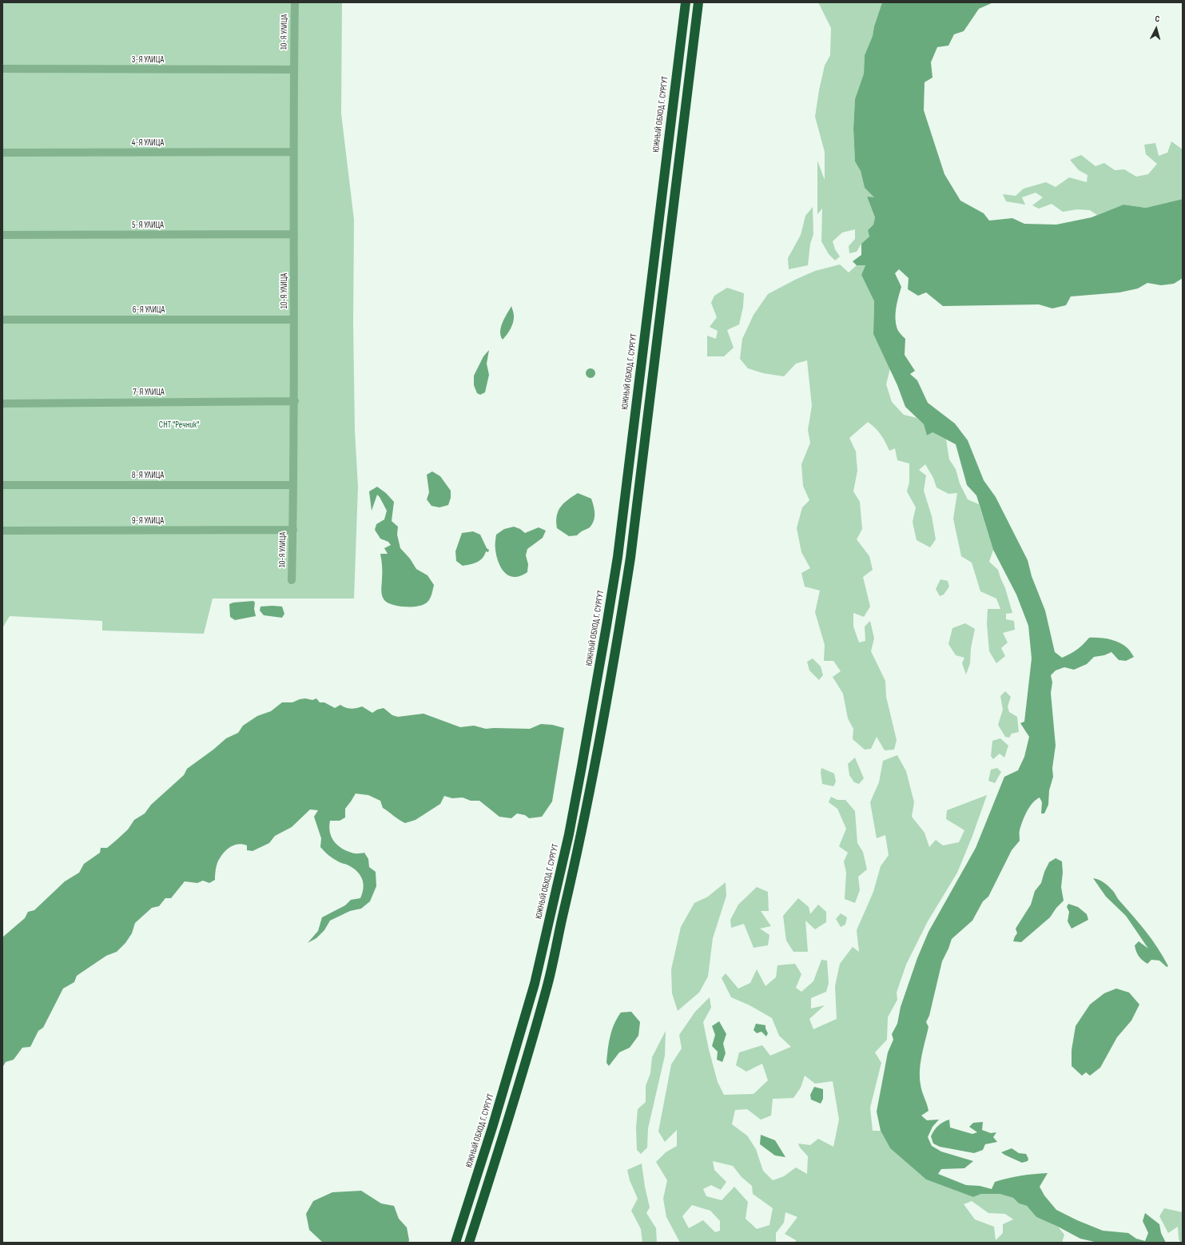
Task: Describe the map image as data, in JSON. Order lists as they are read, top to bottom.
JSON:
{
  "streets": {
    "highway": ["ЮЖНЫЙ ОБХОД Г. СУРГУТ"],
    "street": [
      "10-Я УЛИЦА",
      "3-Я УЛИЦА",
      "4-Я УЛИЦА",
      "5-Я УЛИЦА",
      "6-Я УЛИЦА",
      "7-Я УЛИЦА",
      "8-Я УЛИЦА",
      "9-Я УЛИЦА"
    ]
  },
  "crossings": [
    ["10-Я УЛИЦА", "3-Я УЛИЦА"],
    ["10-Я УЛИЦА", "4-Я УЛИЦА"],
    ["10-Я УЛИЦА", "5-Я УЛИЦА"],
    ["10-Я УЛИЦА", "6-Я УЛИЦА"],
    ["10-Я УЛИЦА", "7-Я УЛИЦА"],
    ["10-Я УЛИЦА", "8-Я УЛИЦА"],
    ["10-Я УЛИЦА", "9-Я УЛИЦА"]
  ],
  "parks": ["СНТ \"Речник\""],
  "north": "top"
}
